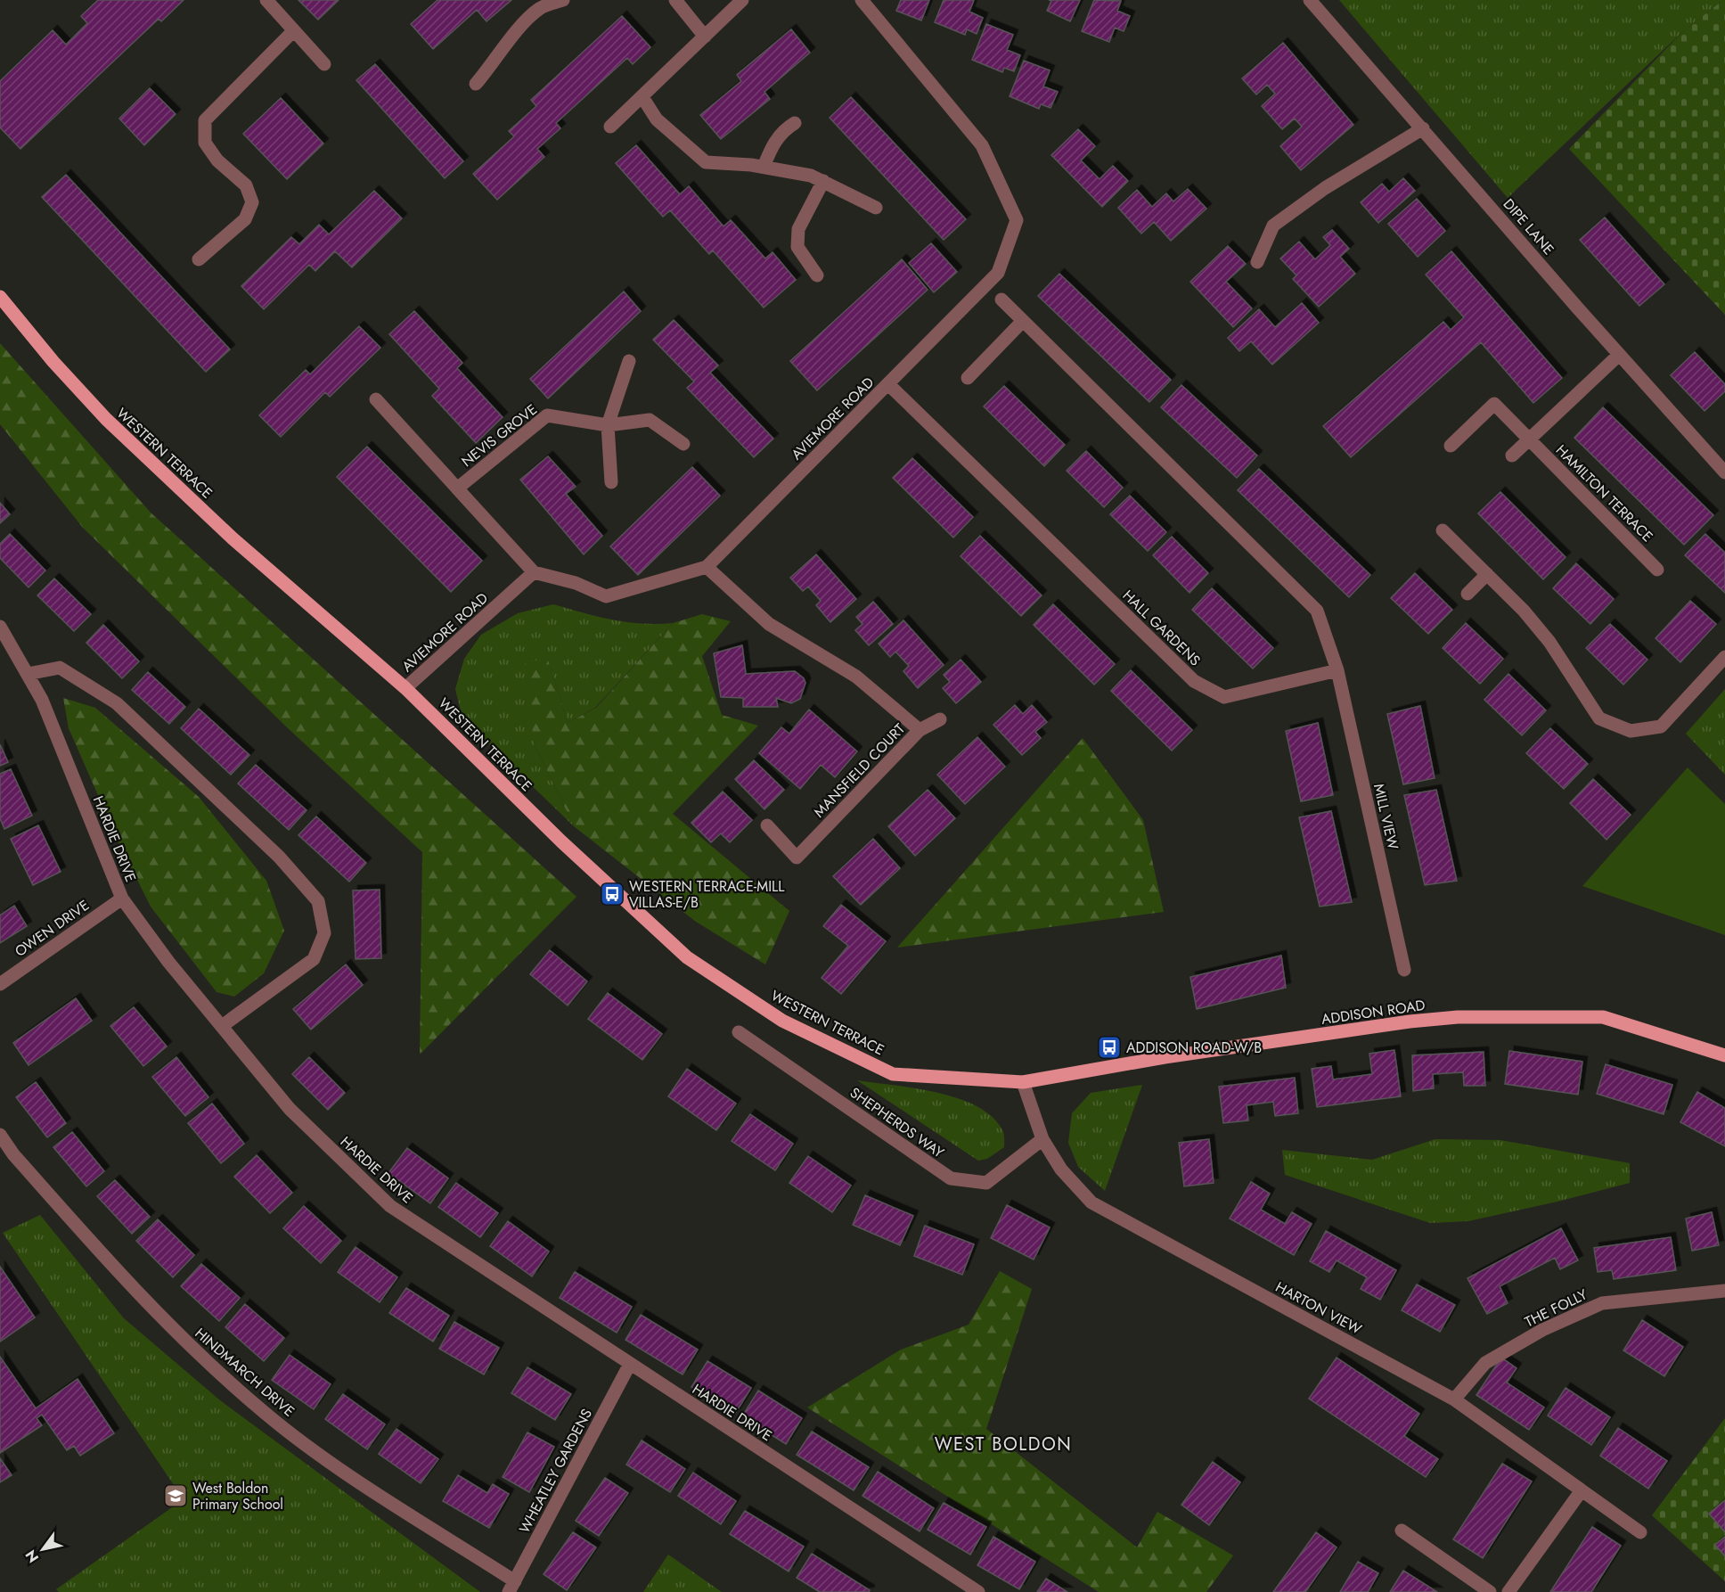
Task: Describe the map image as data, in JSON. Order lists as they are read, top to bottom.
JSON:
{
  "streets": {
    "main road": ["WESTERN TERRACE", "ADDISON ROAD"],
    "street": [
      "DIPE LANE",
      "AVIEMORE ROAD",
      "NEVIS GROVE",
      "HAMILTON TERRACE",
      "HALL GARDENS",
      "MANSFIELD COURT",
      "MILL VIEW",
      "HARDIE DRIVE",
      "OWEN DRIVE",
      "SHEPHERDS WAY",
      "HARTON VIEW",
      "THE FOLLY",
      "HINDMARCH DRIVE",
      "WHEATLEY GARDENS"
    ]
  },
  "crossings": [
    ["AVIEMORE ROAD", "WESTERN TERRACE"],
    ["AVIEMORE ROAD", "HALL GARDENS"],
    ["AVIEMORE ROAD", "MANSFIELD COURT"],
    ["WESTERN TERRACE", "ADDISON ROAD"],
    ["WESTERN TERRACE", "HARTON VIEW"],
    ["HALL GARDENS", "MILL VIEW"],
    ["HARDIE DRIVE", "OWEN DRIVE"],
    ["HARDIE DRIVE", "WHEATLEY GARDENS"],
    ["ADDISON ROAD", "HARTON VIEW"],
    ["SHEPHERDS WAY", "HARTON VIEW"],
    ["HARTON VIEW", "THE FOLLY"],
    ["HINDMARCH DRIVE", "WHEATLEY GARDENS"]
  ],
  "districts": ["WEST BOLDON"],
  "places": {
    "bus stop": ["WESTERN TERRACE-MILL VILLAS-E/B", "ADDISON ROAD-W/B"],
    "school or university": ["West Boldon Primary School"]
  },
  "north": "bottom left"
}
